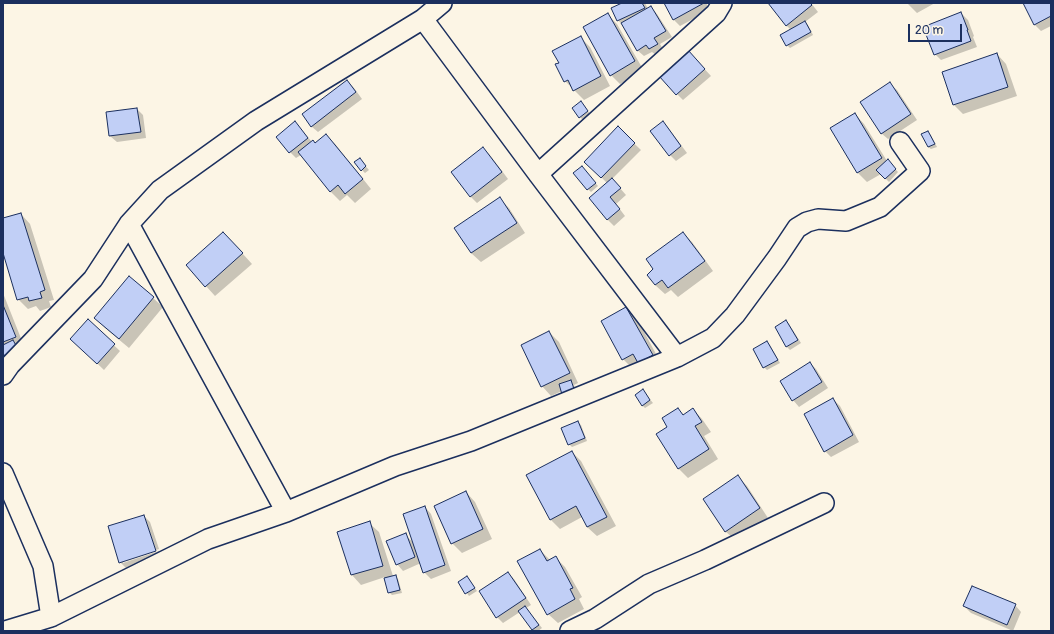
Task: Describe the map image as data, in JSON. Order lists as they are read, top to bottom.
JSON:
{
  "scale_bar": "20 m"
}
